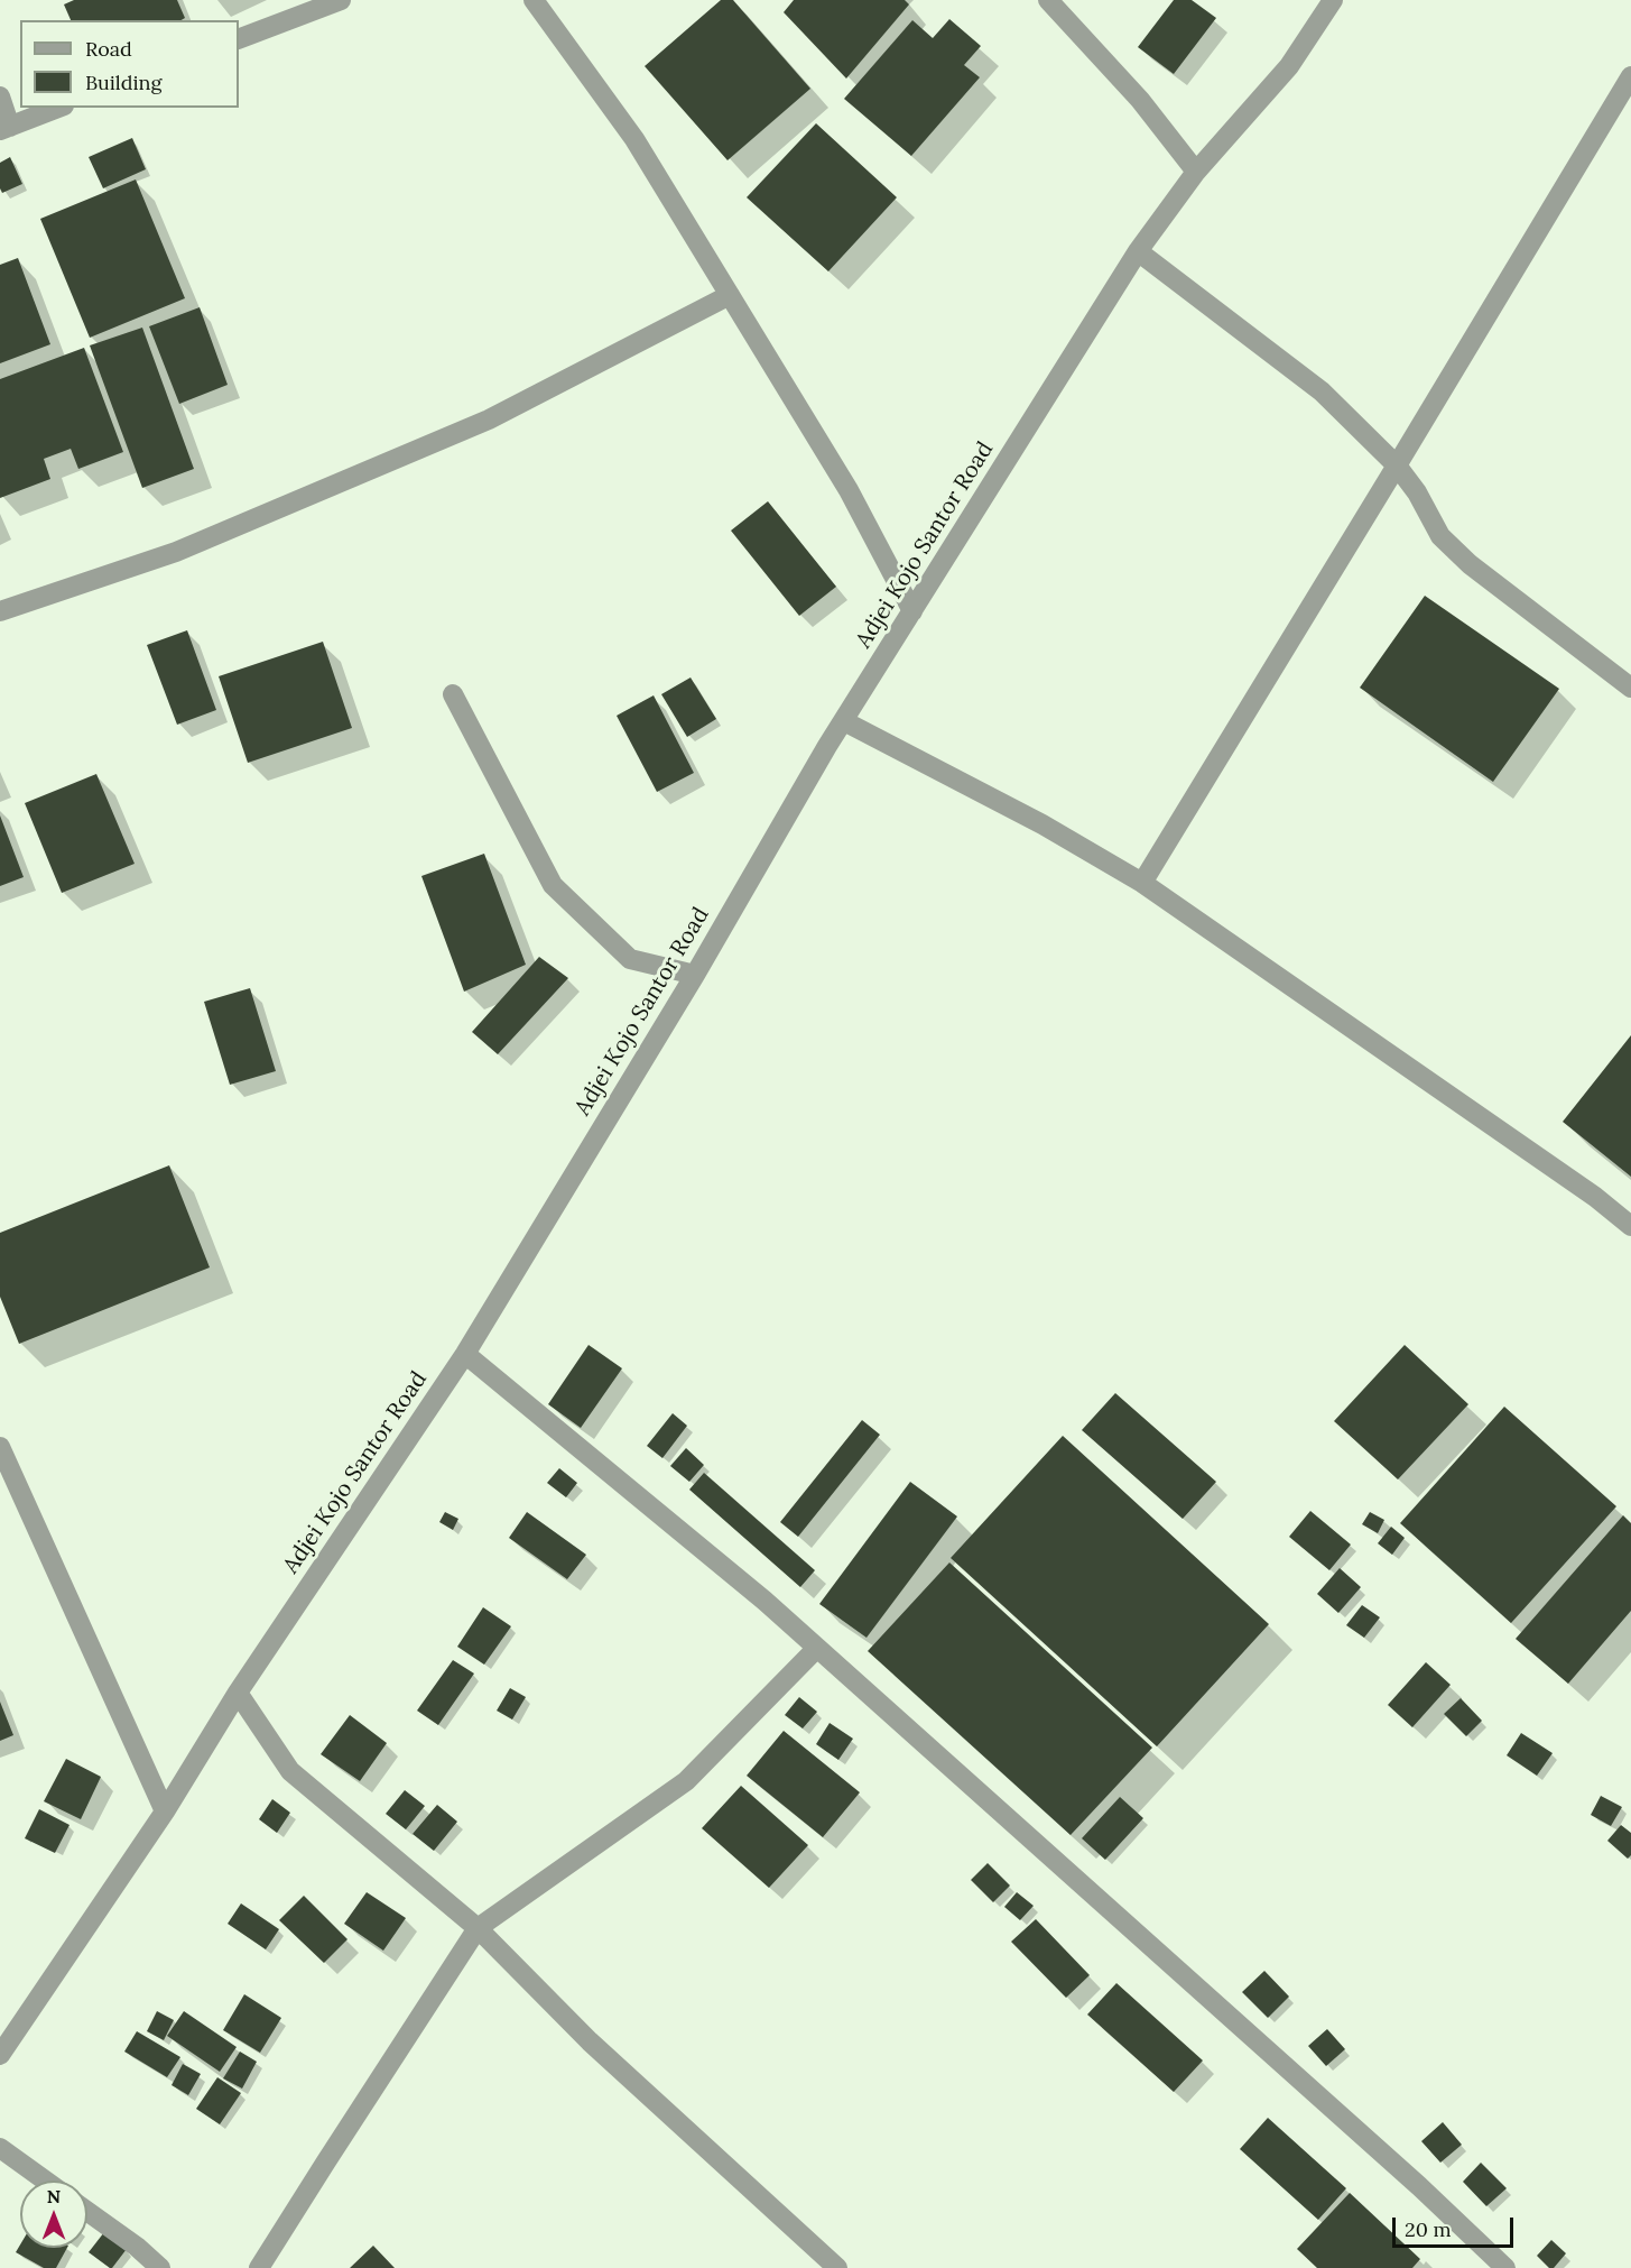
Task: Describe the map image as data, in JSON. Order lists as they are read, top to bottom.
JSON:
{
  "streets": {
    "street": ["Adjei Kojo Santor Road"]
  },
  "legend": ["Road", "Building"],
  "scale_bar": "20 m",
  "north": "top"
}
